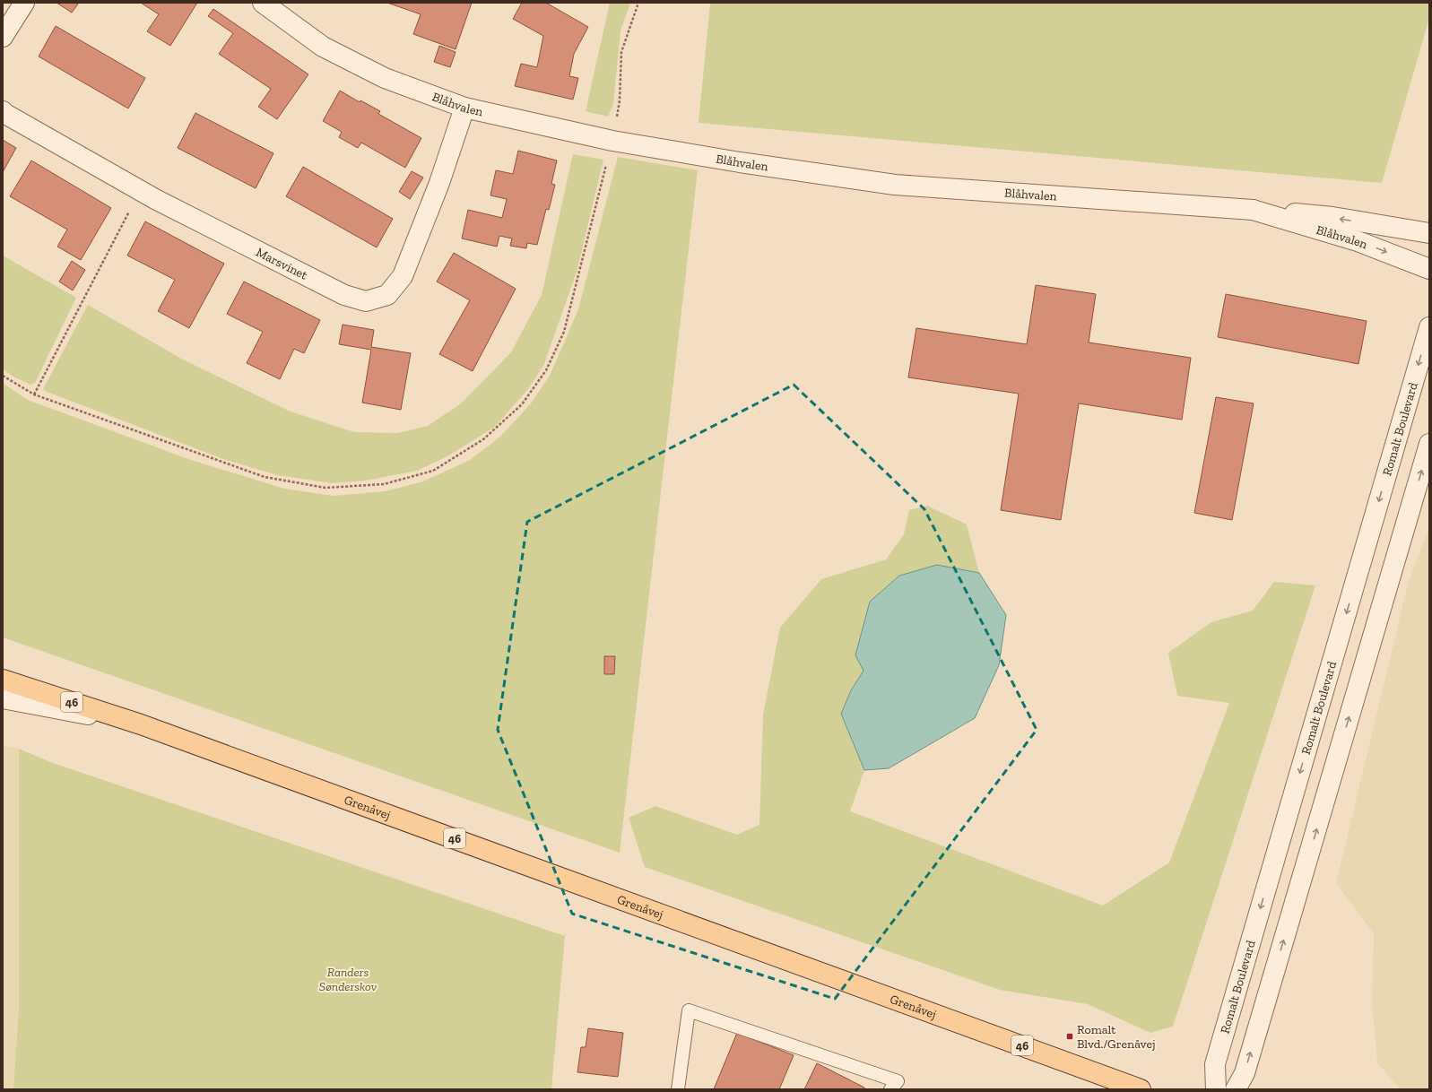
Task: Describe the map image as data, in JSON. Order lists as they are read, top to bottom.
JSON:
{
  "streets": {
    "main road": ["46", "Grenåvej"],
    "street": ["Blåhvalen", "Marsvinet", "Romalt Boulevard"]
  },
  "crossings": [
    ["Blåhvalen", "Marsvinet"]
  ],
  "parks": ["Randers Sønderskov"],
  "places": {
    "transit": ["Romalt Blvd./Grenåvej"]
  }
}
